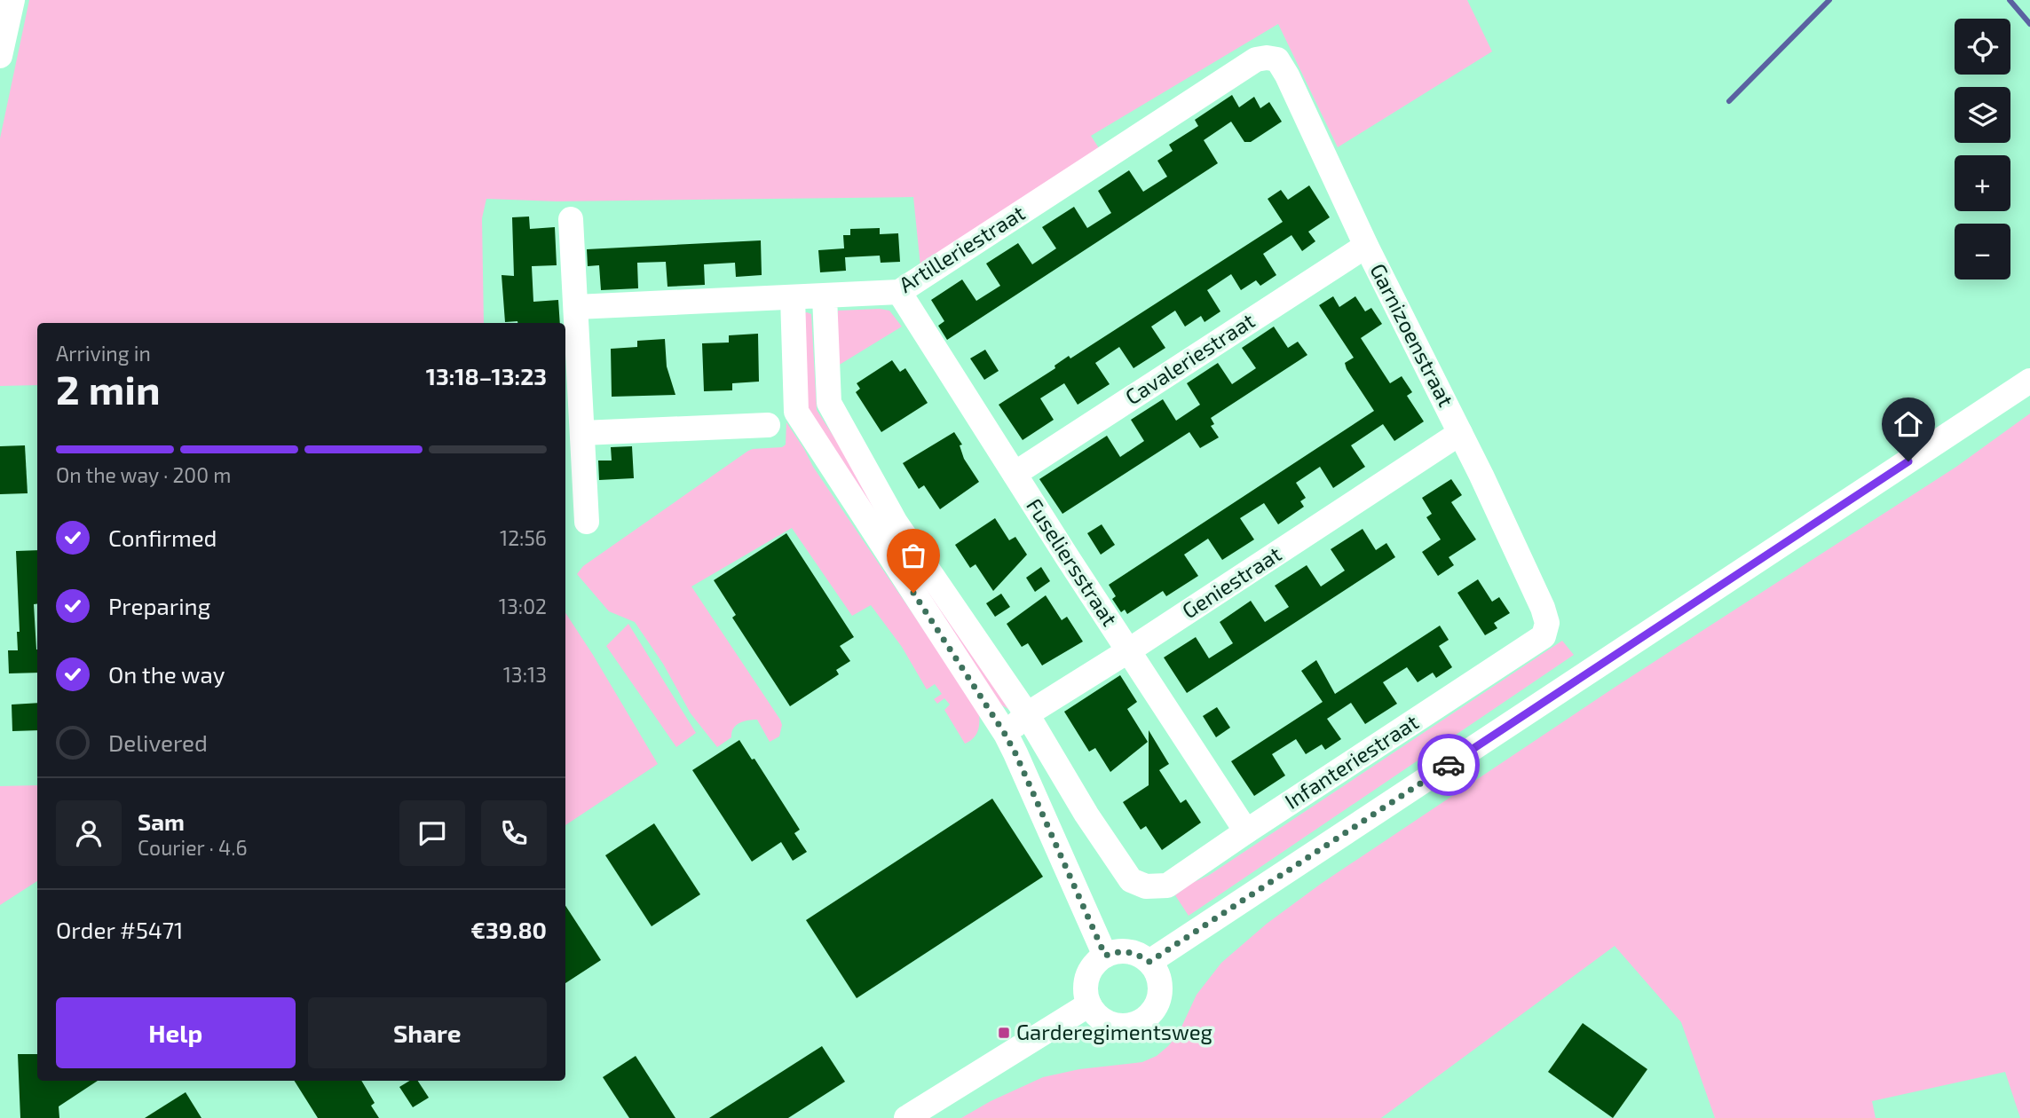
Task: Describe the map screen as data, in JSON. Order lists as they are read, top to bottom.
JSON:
{
  "streets": {
    "street": [
      "Artilleriestraat",
      "Garnizoenstraat",
      "Cavaleriestraat",
      "Fuseliersstraat",
      "Geniestraat",
      "Infanteriestraat"
    ]
  },
  "crossings": [
    ["Artilleriestraat", "Garnizoenstraat"],
    ["Artilleriestraat", "Fuseliersstraat"],
    ["Garnizoenstraat", "Cavaleriestraat"],
    ["Garnizoenstraat", "Geniestraat"],
    ["Garnizoenstraat", "Infanteriestraat"],
    ["Cavaleriestraat", "Fuseliersstraat"],
    ["Fuseliersstraat", "Geniestraat"],
    ["Fuseliersstraat", "Infanteriestraat"],
    ["Geniestraat", "Infanteriestraat"]
  ],
  "places": {
    "transit": ["Garderegimentsweg"]
  },
  "page": {
    "map_buttons": ["+", "−"],
    "heading": ["2 min", "Arriving in", "13:18–13:23"],
    "panel": [
      "Sam",
      "Courier · 4.6",
      "Order #5471",
      "€39.80"
    ],
    "bar": "On the way · 200 m",
    "list": [
      ["Confirmed", "12:56"],
      ["Preparing", "13:02"],
      ["On the way", "13:13"],
      "Delivered"
    ],
    "buttons": ["Help", "Share"]
  }
}
